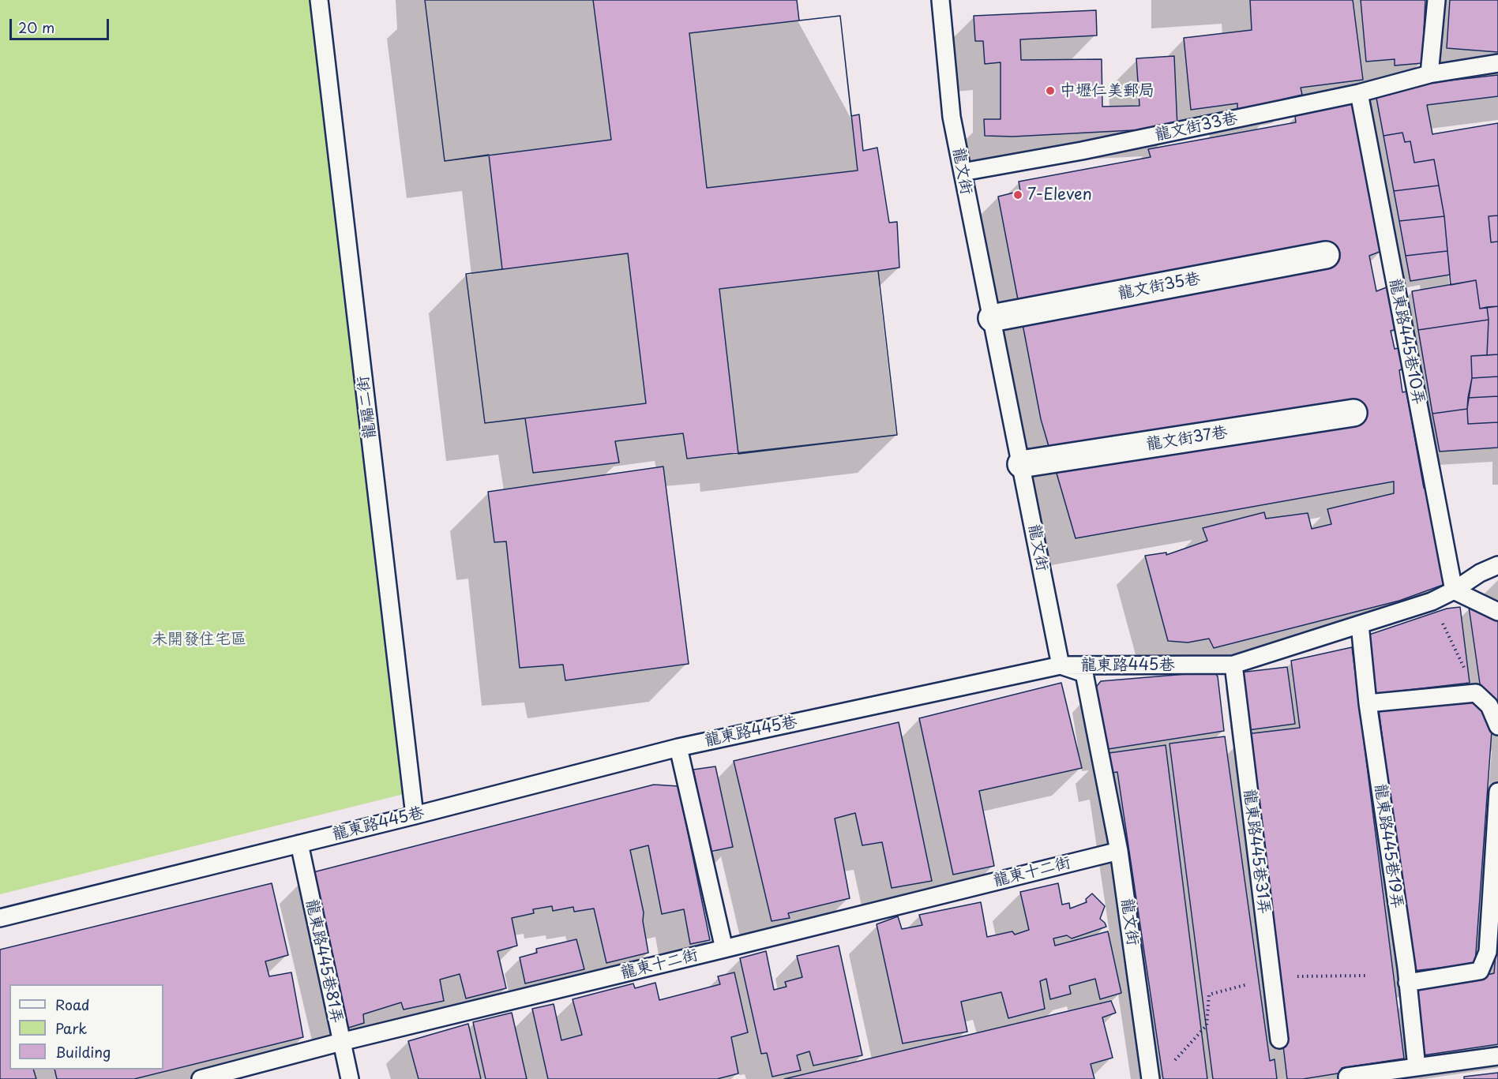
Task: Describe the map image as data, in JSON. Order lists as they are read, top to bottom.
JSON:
{
  "streets": {
    "street": ["龍文街35巷", "龍文街37巷"],
    "lane": [
      "龍文街33巷",
      "龍文街",
      "龍東路445巷10弄",
      "龍福二街",
      "龍東路445巷",
      "龍東路445巷19弄",
      "龍東路445巷31弄",
      "龍東十二街",
      "龍東路445巷81弄"
    ]
  },
  "crossings": [
    ["龍文街33巷", "龍文街"],
    ["龍文街33巷", "龍東路445巷10弄"],
    ["龍文街", "龍文街35巷"],
    ["龍文街", "龍文街37巷"],
    ["龍文街", "龍東路445巷"],
    ["龍文街", "龍東十二街"],
    ["龍東路445巷10弄", "龍東路445巷"],
    ["龍福二街", "龍東路445巷"],
    ["龍東路445巷", "龍東路445巷19弄"],
    ["龍東路445巷", "龍東路445巷31弄"],
    ["龍東路445巷", "龍東路445巷81弄"],
    ["龍東十二街", "龍東路445巷81弄"]
  ],
  "parks": ["未開發住宅區"],
  "places": ["中壢仁美郵局", "7-Eleven"],
  "legend": ["Road", "Park", "Building"],
  "scale_bar": "20 m"
}
